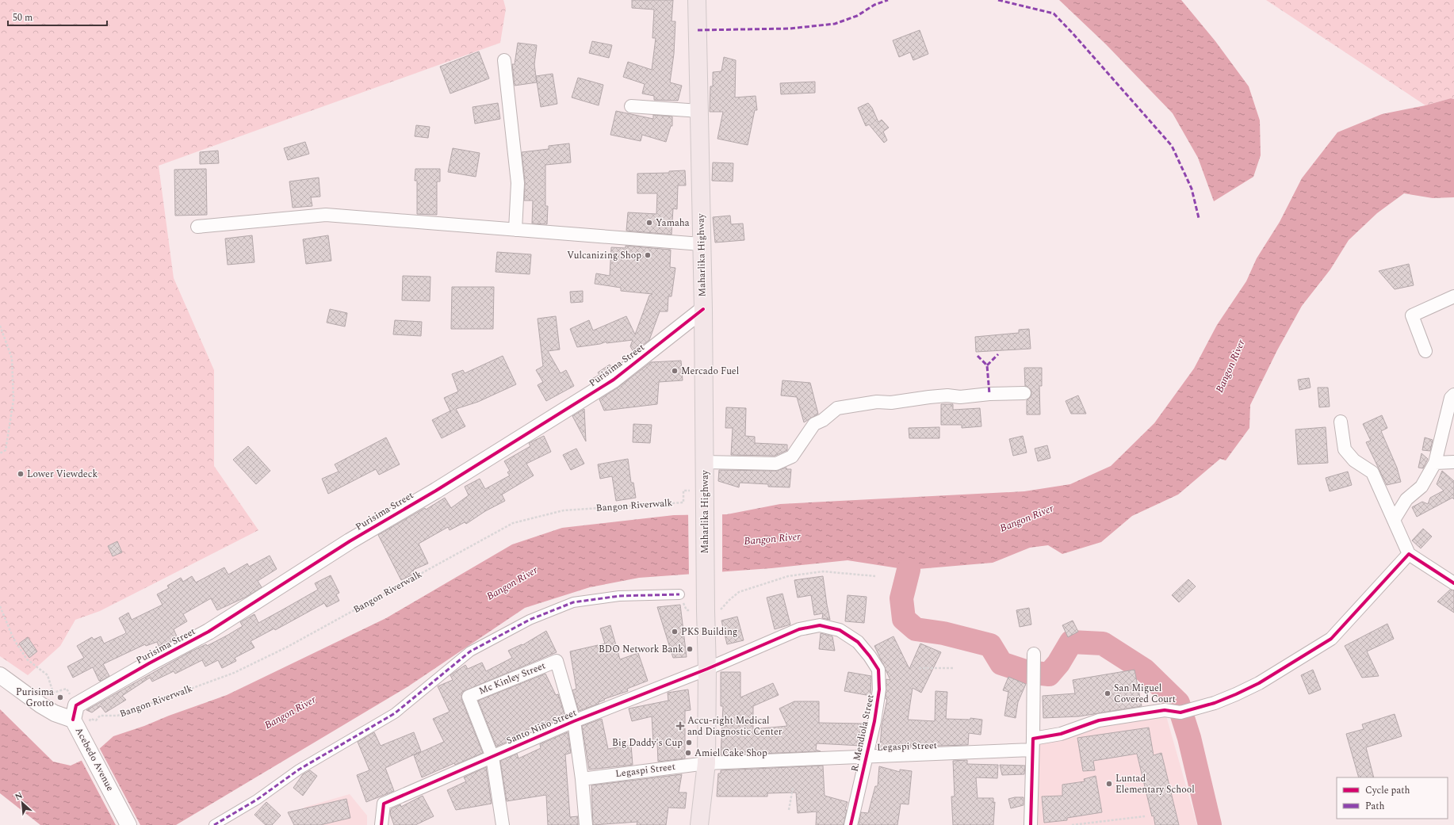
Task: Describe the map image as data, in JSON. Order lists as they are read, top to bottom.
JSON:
{
  "streets": {
    "highway": ["Maharlika Highway"],
    "street": [
      "Purisima Street",
      "Mc Kinley Street",
      "Santo Niño Street",
      "R. Mendiola Street",
      "Legaspi Street",
      "Acebedo Avenue"
    ],
    "path": ["Bangon Riverwalk"]
  },
  "crossings": [
    ["Maharlika Highway", "Purisima Street"],
    ["Maharlika Highway", "Bangon Riverwalk"],
    ["Maharlika Highway", "Santo Niño Street"],
    ["Maharlika Highway", "R. Mendiola Street"],
    ["Maharlika Highway", "Legaspi Street"],
    ["Purisima Street", "Acebedo Avenue"],
    ["Mc Kinley Street", "Santo Niño Street"],
    ["Santo Niño Street", "R. Mendiola Street"],
    ["R. Mendiola Street", "Legaspi Street"]
  ],
  "water": ["Bangon River"],
  "places": {
    "other": [
      "Yamaha",
      "Vulcanizing Shop",
      "Mercado Fuel",
      "Lower Viewdeck",
      "PKS Building",
      "BDO Network Bank",
      "San Miguel Covered Court",
      "Purisima Grotto",
      "Big Daddy's Cup",
      "Amiel Cake Shop",
      "Luntad Elementary School"
    ],
    "health": ["Accu-right Medical and Diagnostic Center"]
  },
  "legend": ["Cycle path", "Path"],
  "scale_bar": "50 m",
  "north": "top left"
}
